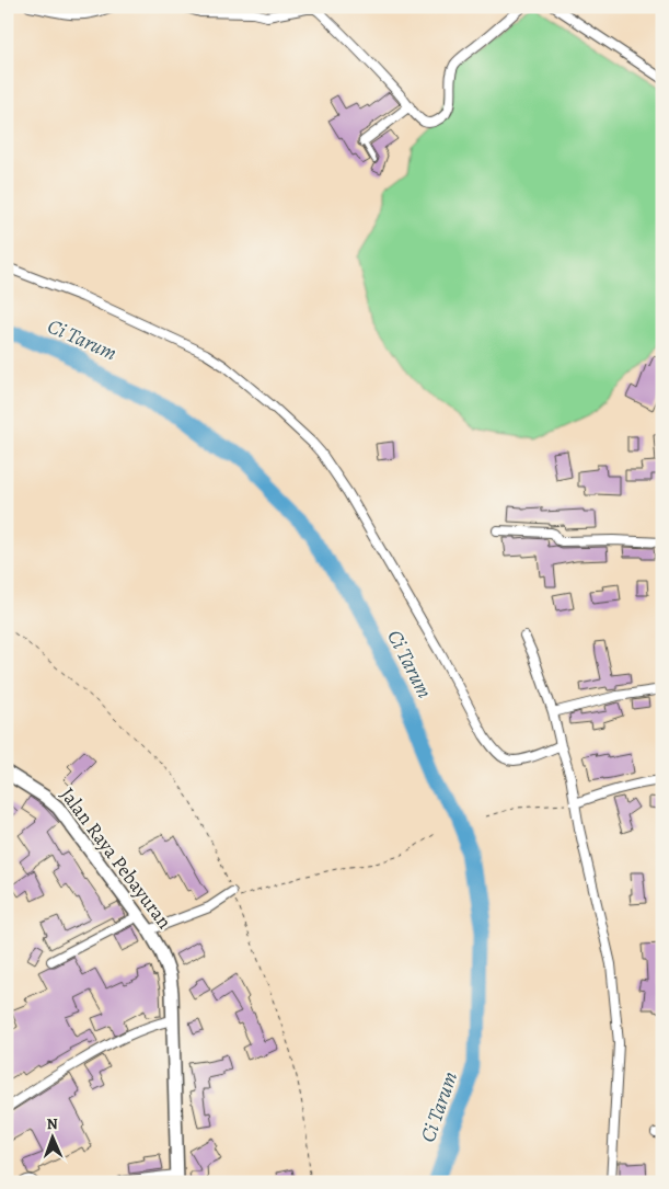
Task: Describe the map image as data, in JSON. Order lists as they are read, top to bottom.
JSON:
{
  "streets": {
    "main road": ["Jalan Raya Pebayuran"]
  },
  "water": ["Ci Tarum"],
  "north": "top"
}
